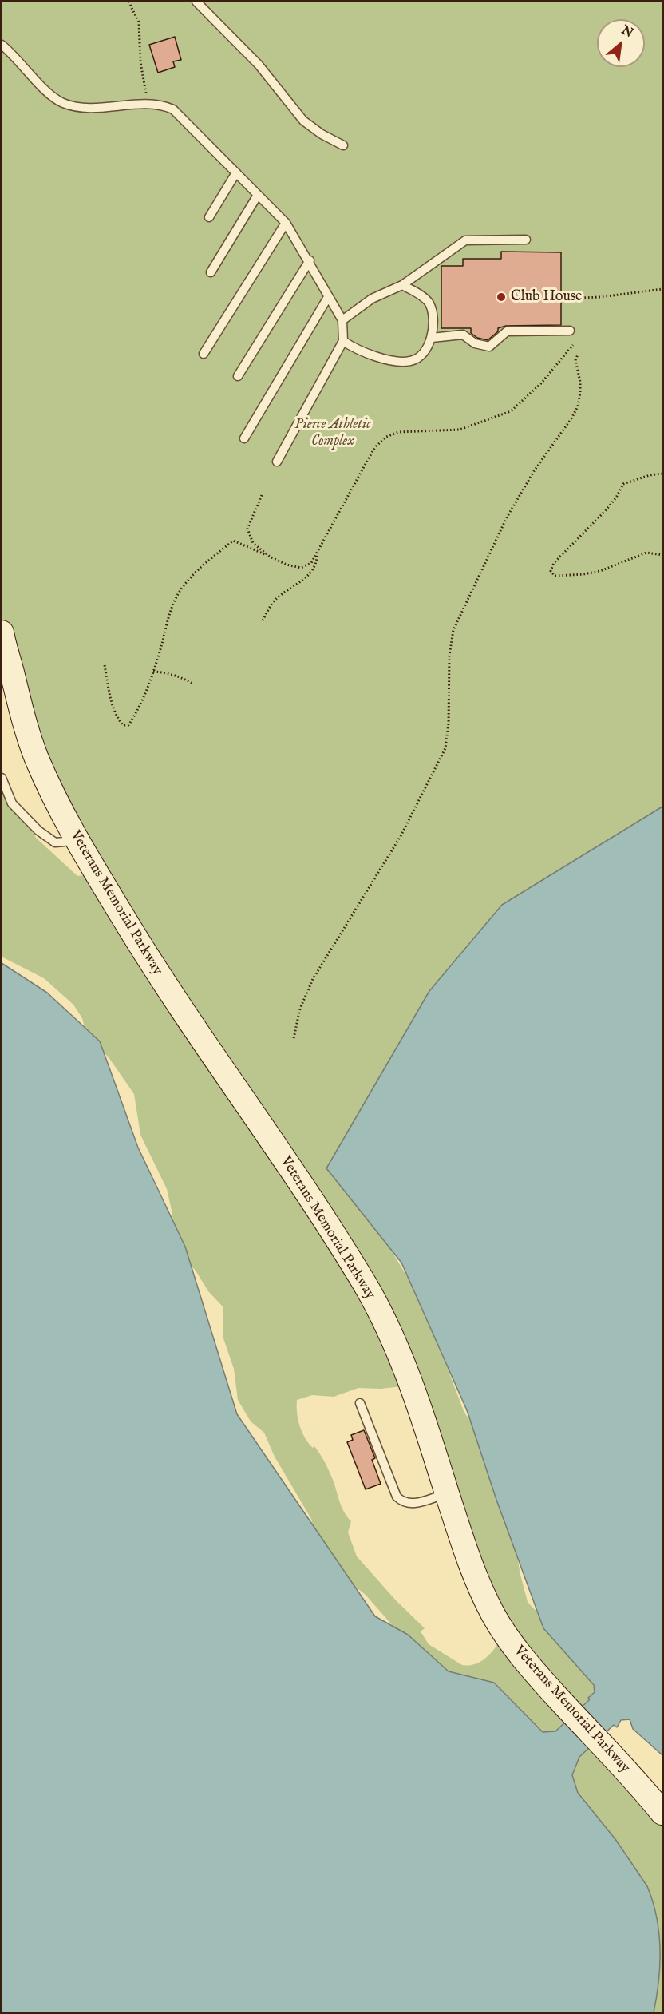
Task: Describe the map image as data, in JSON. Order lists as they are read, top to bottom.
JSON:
{
  "streets": {
    "main road": ["Veterans Memorial Parkway"]
  },
  "parks": ["Pierce Athletic Complex"],
  "places": ["Club House"],
  "north": "top right"
}
